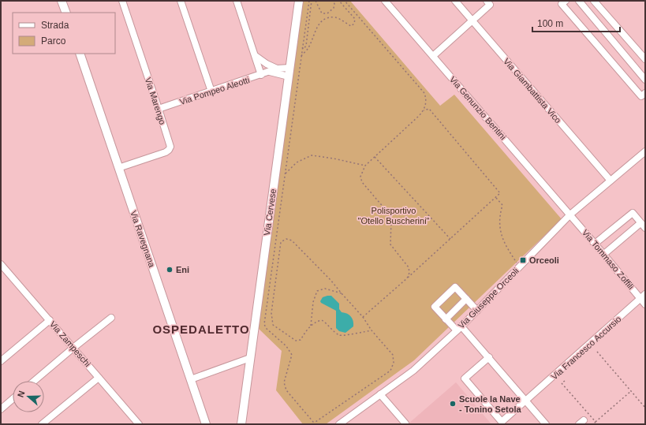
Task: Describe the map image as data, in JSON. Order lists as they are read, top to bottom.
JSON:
{
  "streets": {
    "main road": ["Via Cervese", "Via Ravegnana"],
    "street": [
      "Via Pompeo Aleotti",
      "Via Giambattista Vico",
      "Via Marengo",
      "Via Genunzio Bentini",
      "Via Tommaso Zoffili",
      "Via Giuseppe Orceoli",
      "Via Zampeschi",
      "Via Francesco Accursio"
    ]
  },
  "crossings": [
    ["Via Pompeo Aleotti", "Via Marengo"],
    ["Via Giambattista Vico", "Via Giuseppe Orceoli"],
    ["Via Marengo", "Via Ravegnana"],
    ["Via Genunzio Bentini", "Via Tommaso Zoffili"],
    ["Via Genunzio Bentini", "Via Giuseppe Orceoli"],
    ["Via Tommaso Zoffili", "Via Giuseppe Orceoli"],
    ["Via Tommaso Zoffili", "Via Francesco Accursio"]
  ],
  "districts": ["OSPEDALETTO"],
  "parks": ["Polisportivo \"Otello Buscherini\""],
  "places": {
    "transit": ["Orceoli"],
    "other": ["Eni", "Scuole la Nave - Tonino Setola"]
  },
  "legend": ["Strada", "Parco"],
  "scale_bar": "100 m",
  "north": "left"
}
